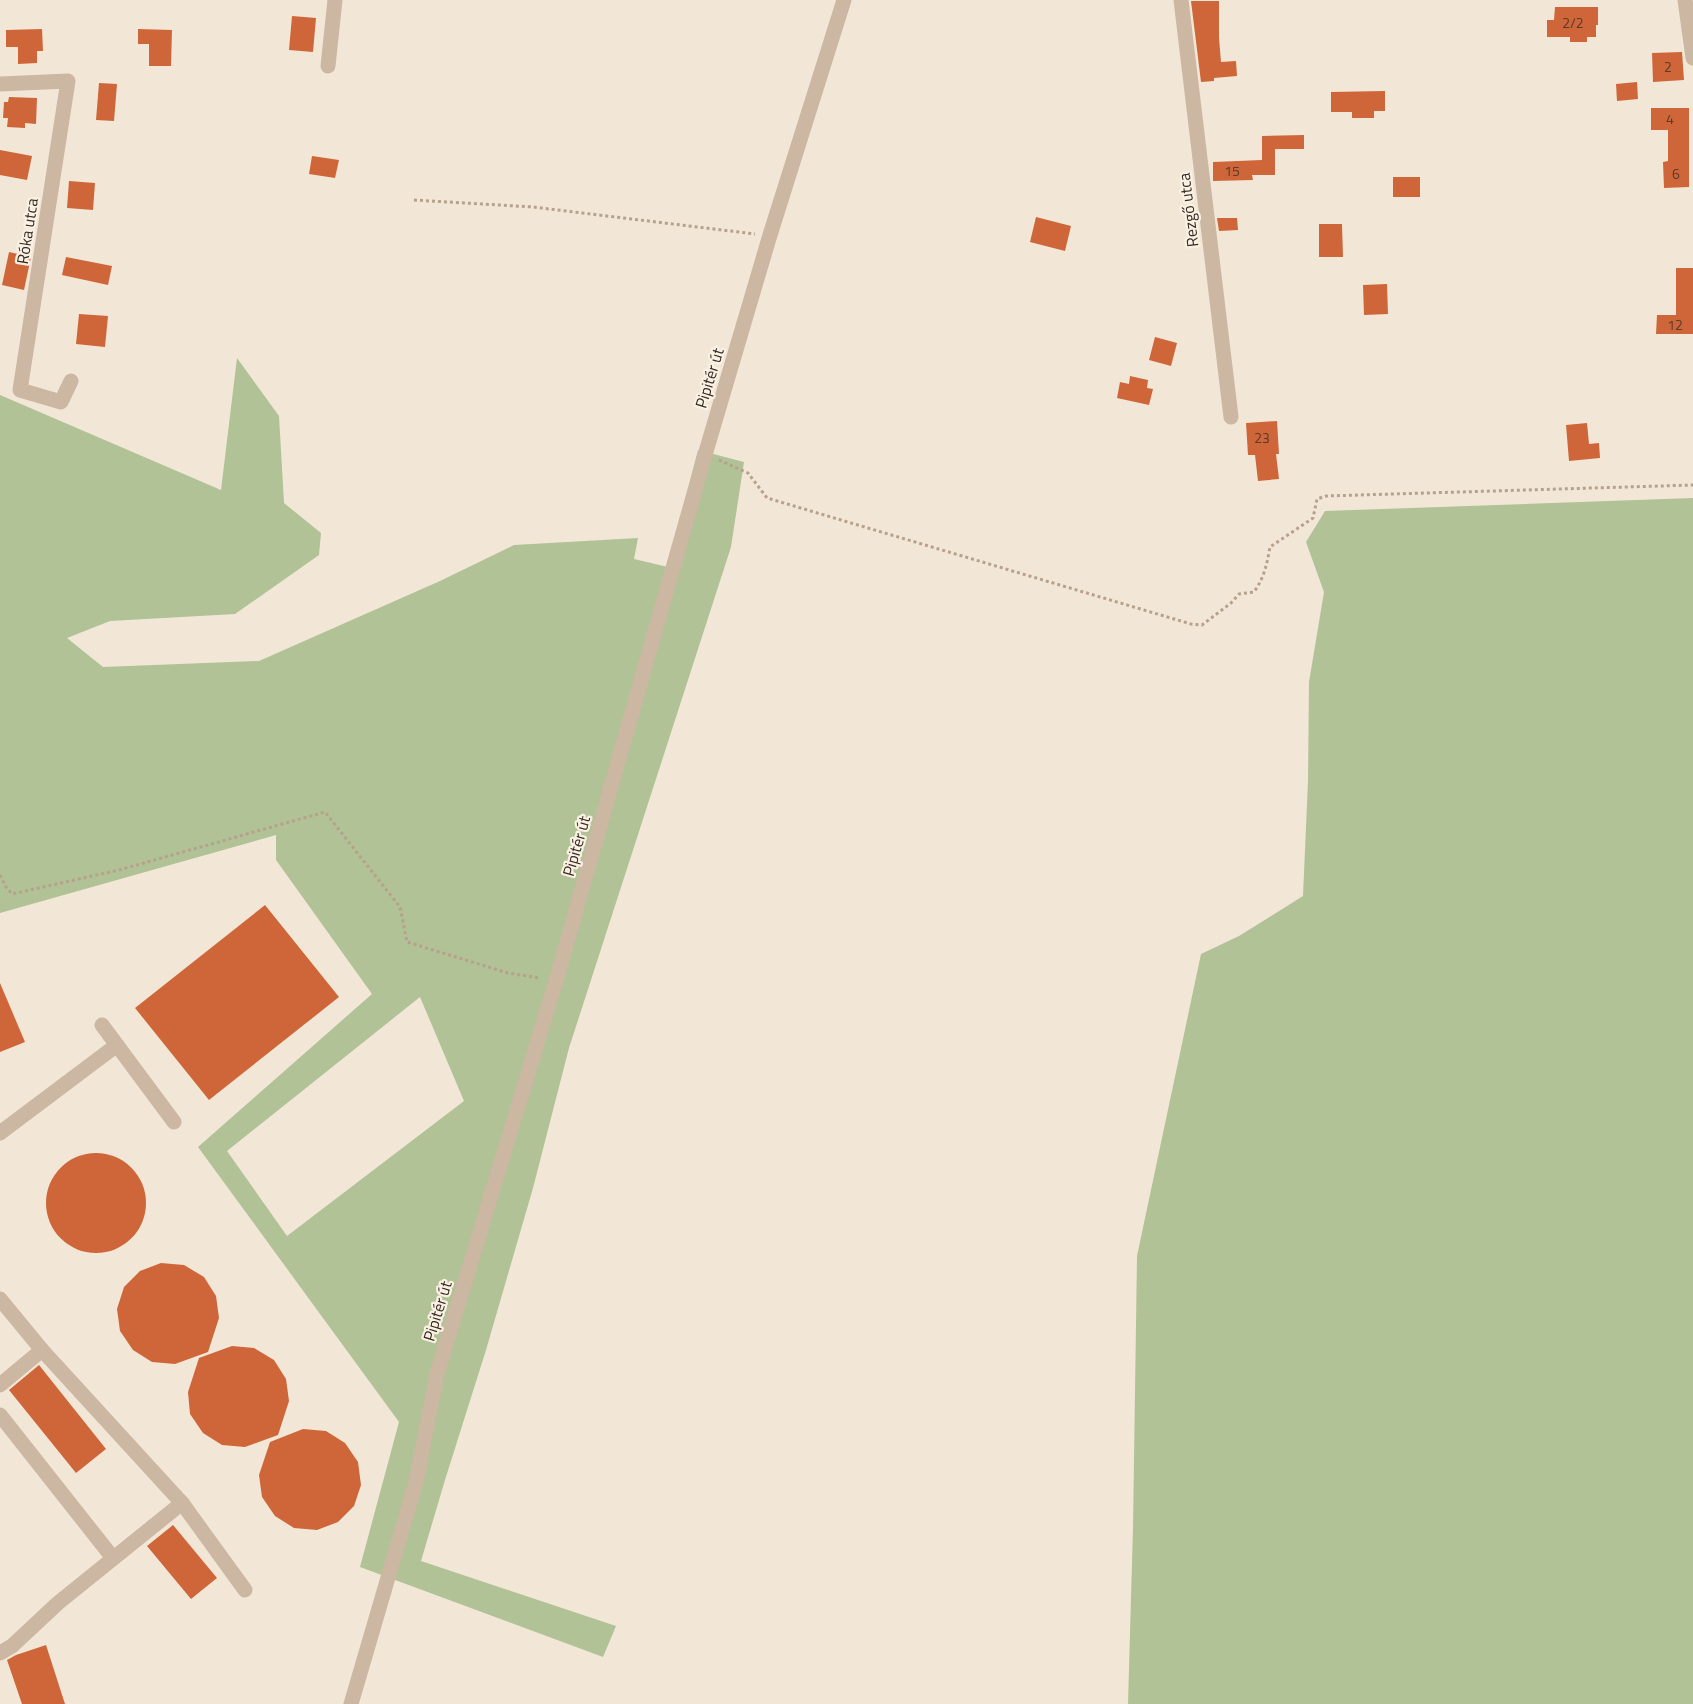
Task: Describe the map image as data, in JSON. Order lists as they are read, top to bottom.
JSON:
{
  "streets": {
    "street": ["Rezgő utca", "Róka utca", "Pipitér út"]
  },
  "house_numbers": [
    "2/2",
    "2",
    "4",
    "15",
    "6",
    "12",
    "23"
  ]
}
